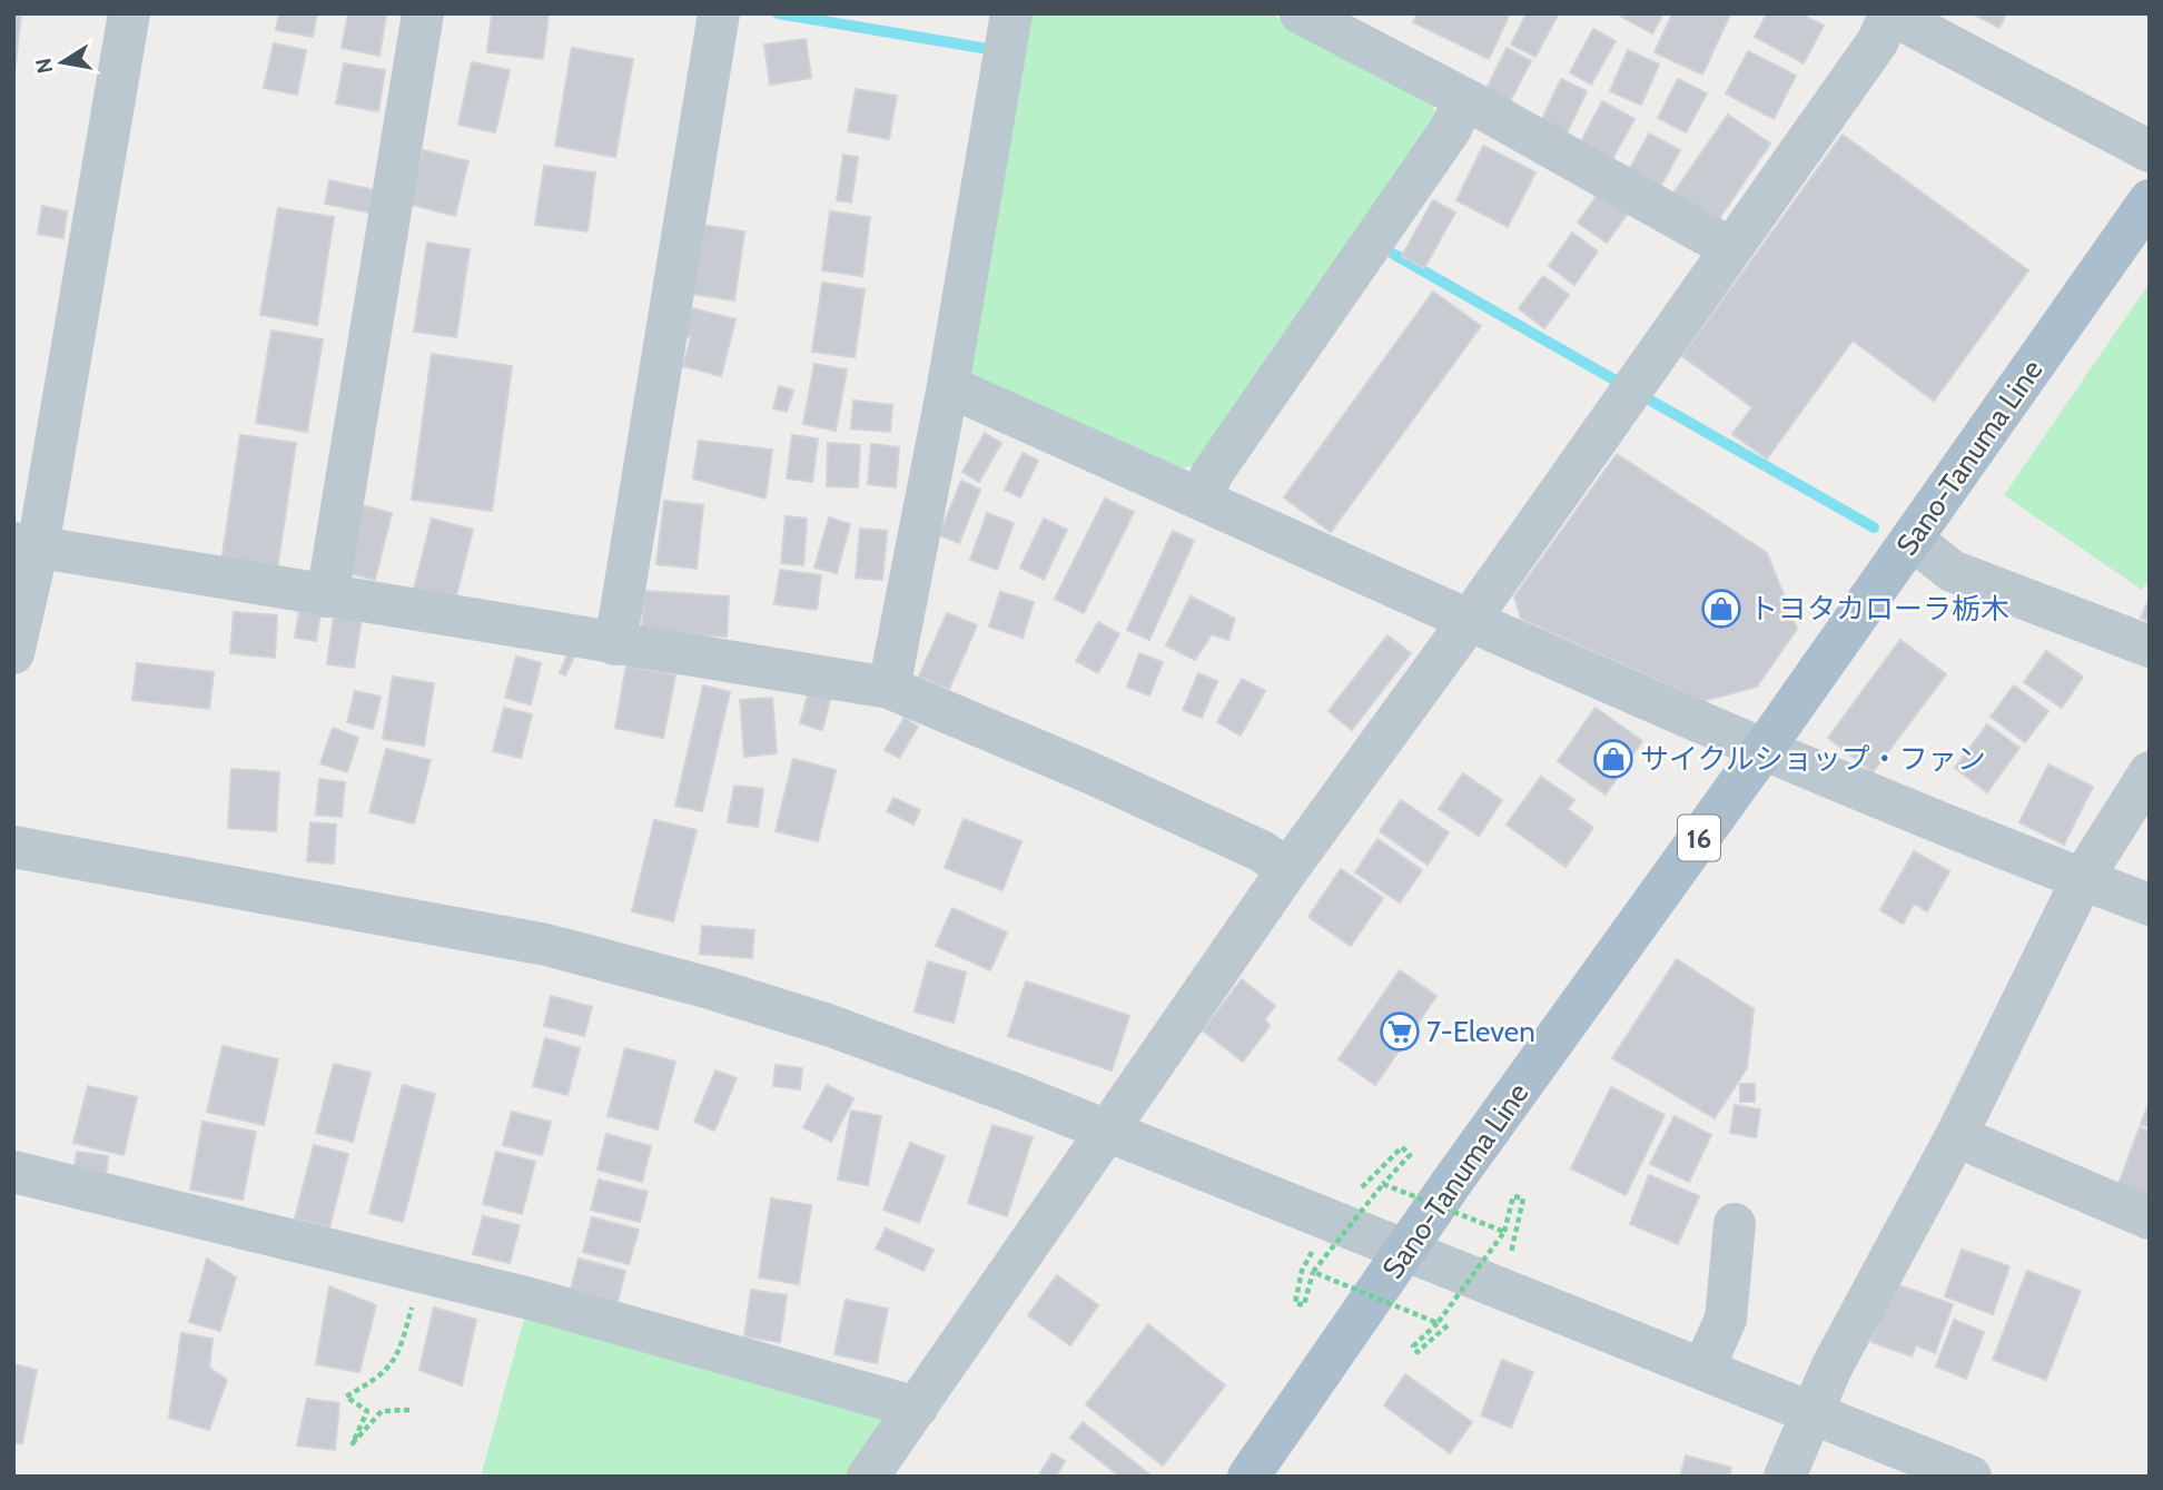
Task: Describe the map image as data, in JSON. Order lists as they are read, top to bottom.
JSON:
{
  "streets": {
    "main road": ["Sano-Tanuma Line", "16"]
  },
  "places": {
    "shop": ["トヨタカローラ栃木", "サイクルショップ・ファン"],
    "supermarket": ["7-Eleven"]
  },
  "north": "left"
}
